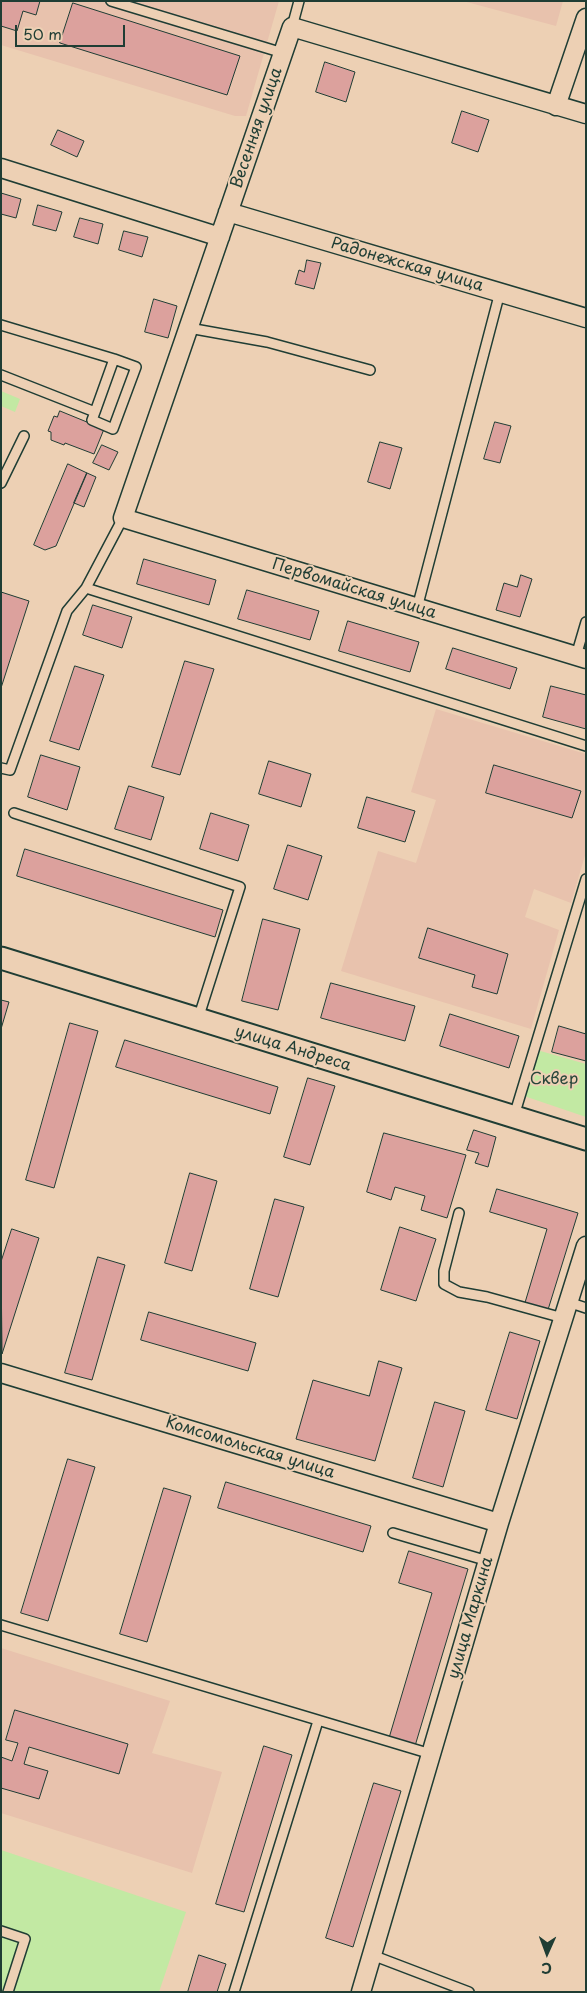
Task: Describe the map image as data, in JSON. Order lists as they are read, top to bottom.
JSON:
{
  "streets": {
    "street": [
      "Весенняя улица",
      "Радонежская улица",
      "Первомайская улица",
      "улица Андреса",
      "Комсомольская улица",
      "улица Маркина"
    ]
  },
  "crossings": [
    ["Весенняя улица", "Радонежская улица"],
    ["Весенняя улица", "Первомайская улица"],
    ["Комсомольская улица", "улица Маркина"]
  ],
  "parks": ["Сквер"],
  "scale_bar": "50 m",
  "north": "bottom"
}
